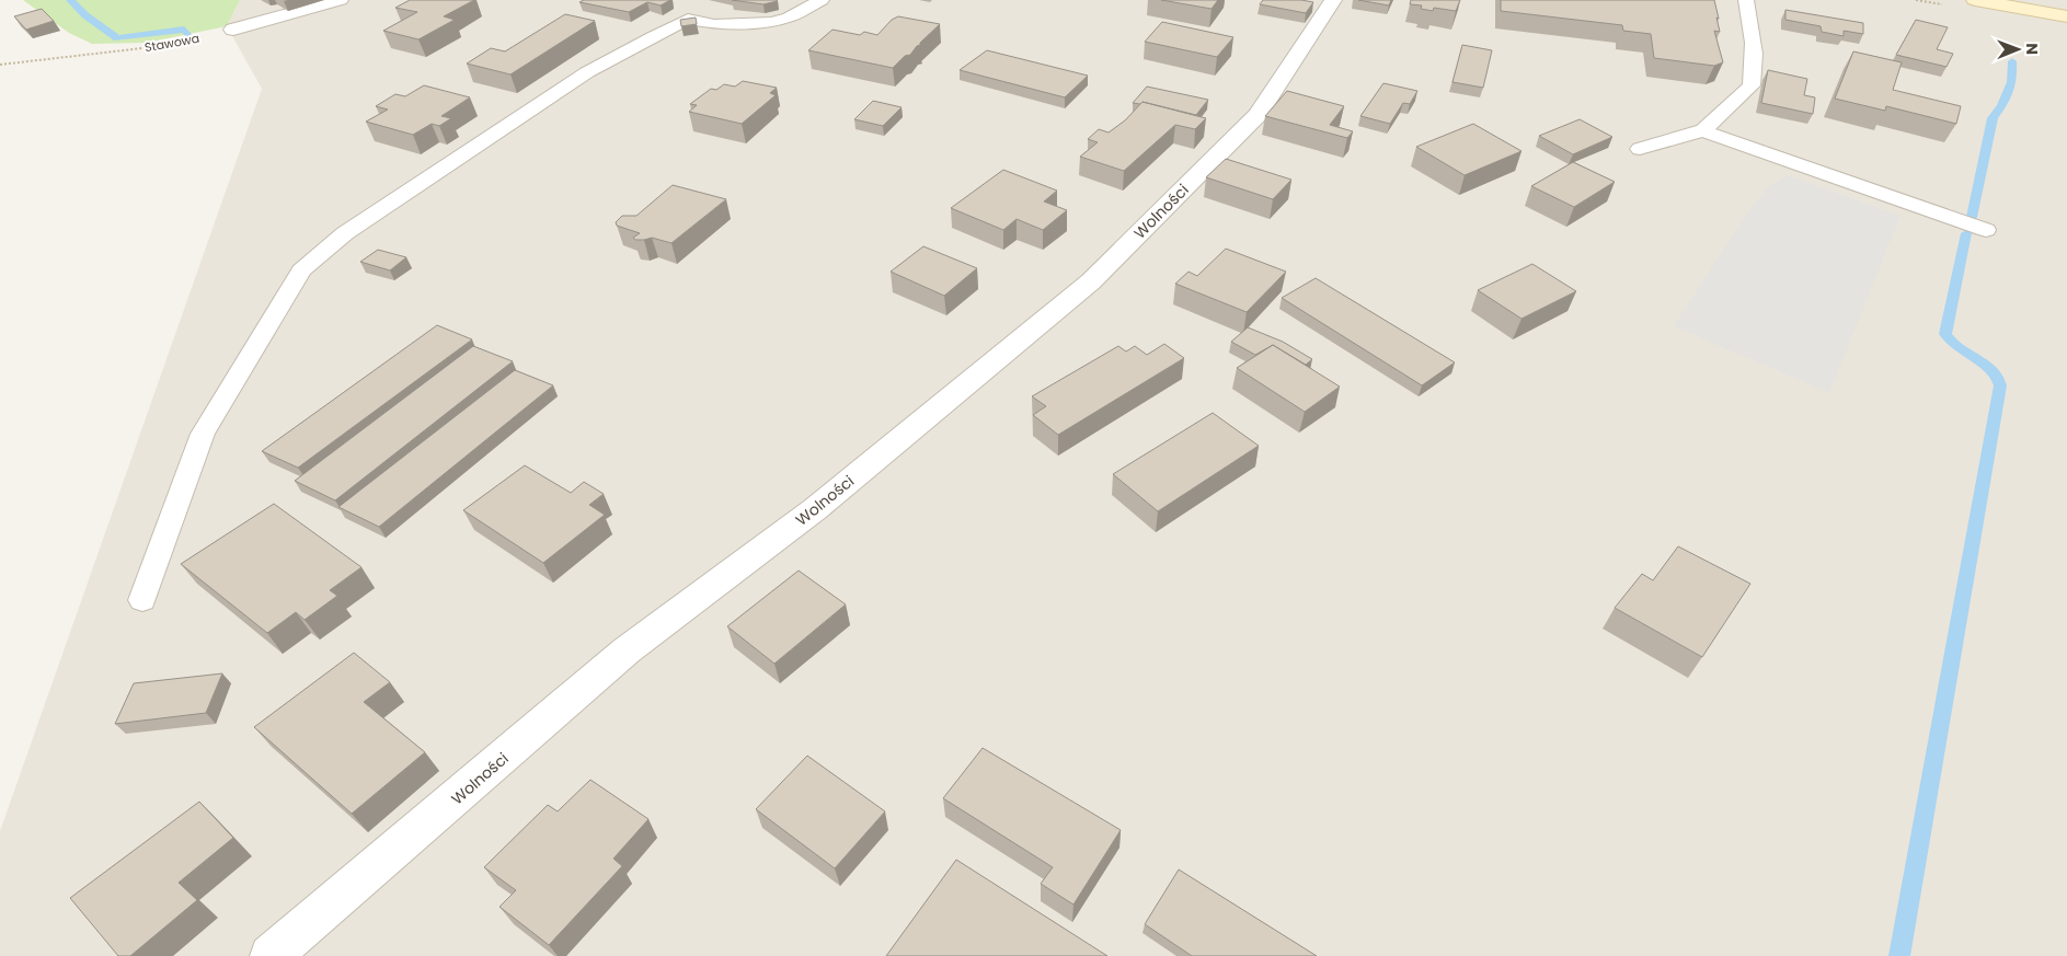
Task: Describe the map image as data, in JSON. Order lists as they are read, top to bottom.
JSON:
{
  "streets": {
    "street": ["Wolności"],
    "path": ["Stawowa"]
  },
  "north": "right"
}
